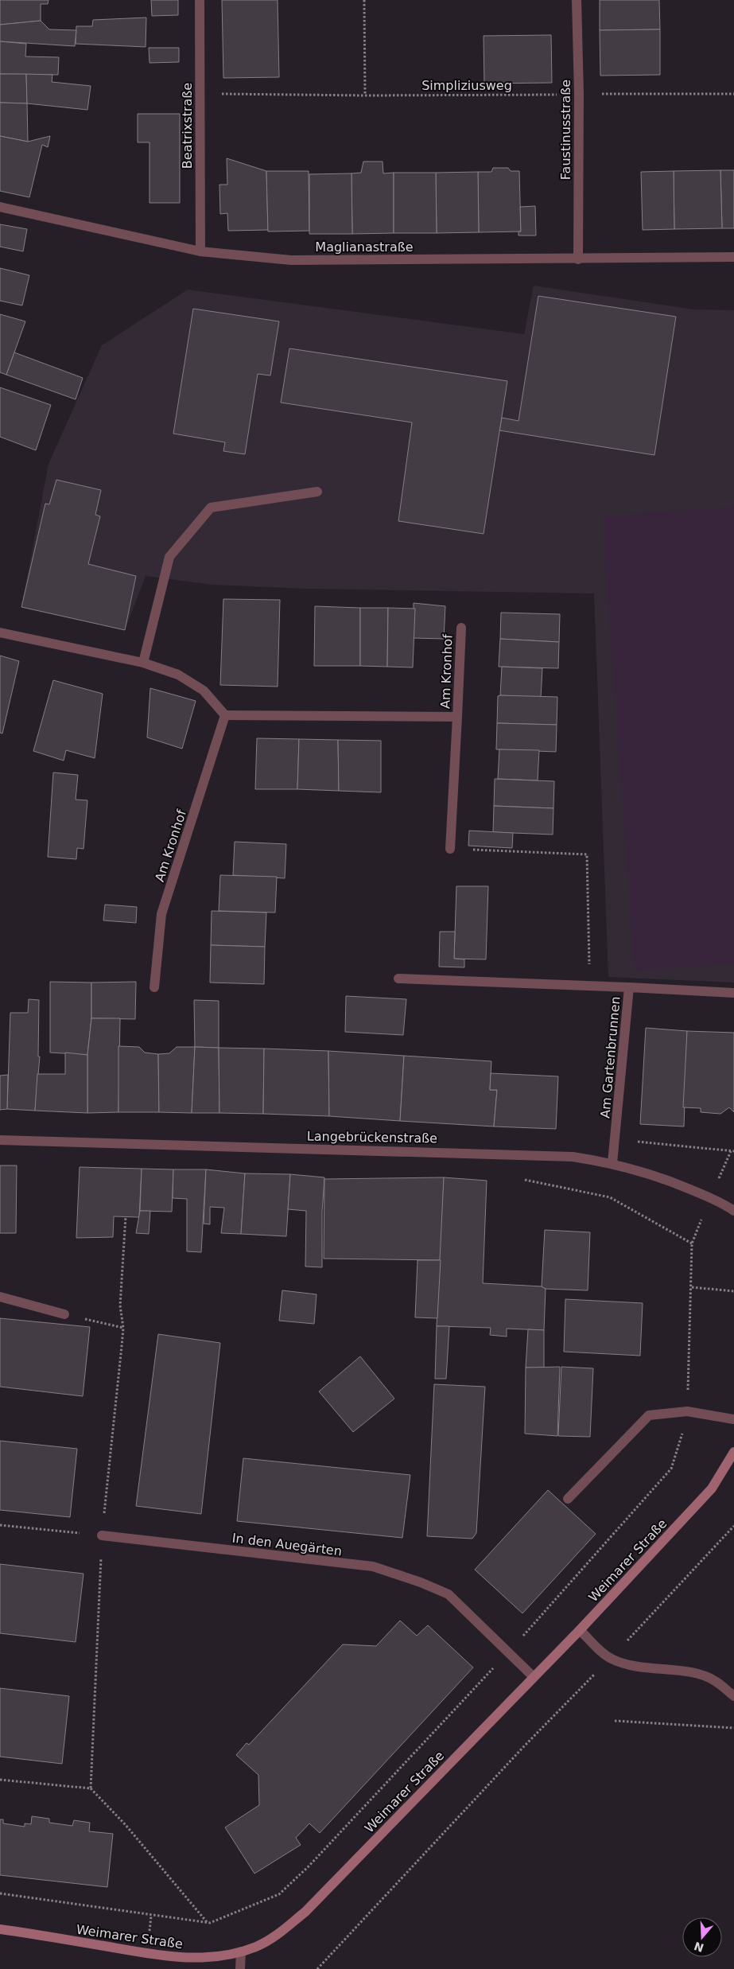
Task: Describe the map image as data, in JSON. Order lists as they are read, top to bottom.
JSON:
{
  "streets": {
    "main road": ["Weimarer Straße"],
    "street": [
      "Beatrixstraße",
      "Faustinusstraße",
      "Maglianastraße",
      "Am Kronhof",
      "Am Gartenbrunnen",
      "Langebrückenstraße",
      "In den Auegärten"
    ],
    "path": ["Simpliziusweg"]
  },
  "crossings": [
    ["Simpliziusweg", "Beatrixstraße"],
    ["Simpliziusweg", "Faustinusstraße"],
    ["Beatrixstraße", "Maglianastraße"],
    ["Faustinusstraße", "Maglianastraße"],
    ["Am Gartenbrunnen", "Langebrückenstraße"],
    ["In den Auegärten", "Weimarer Straße"]
  ],
  "north": "bottom"
}
